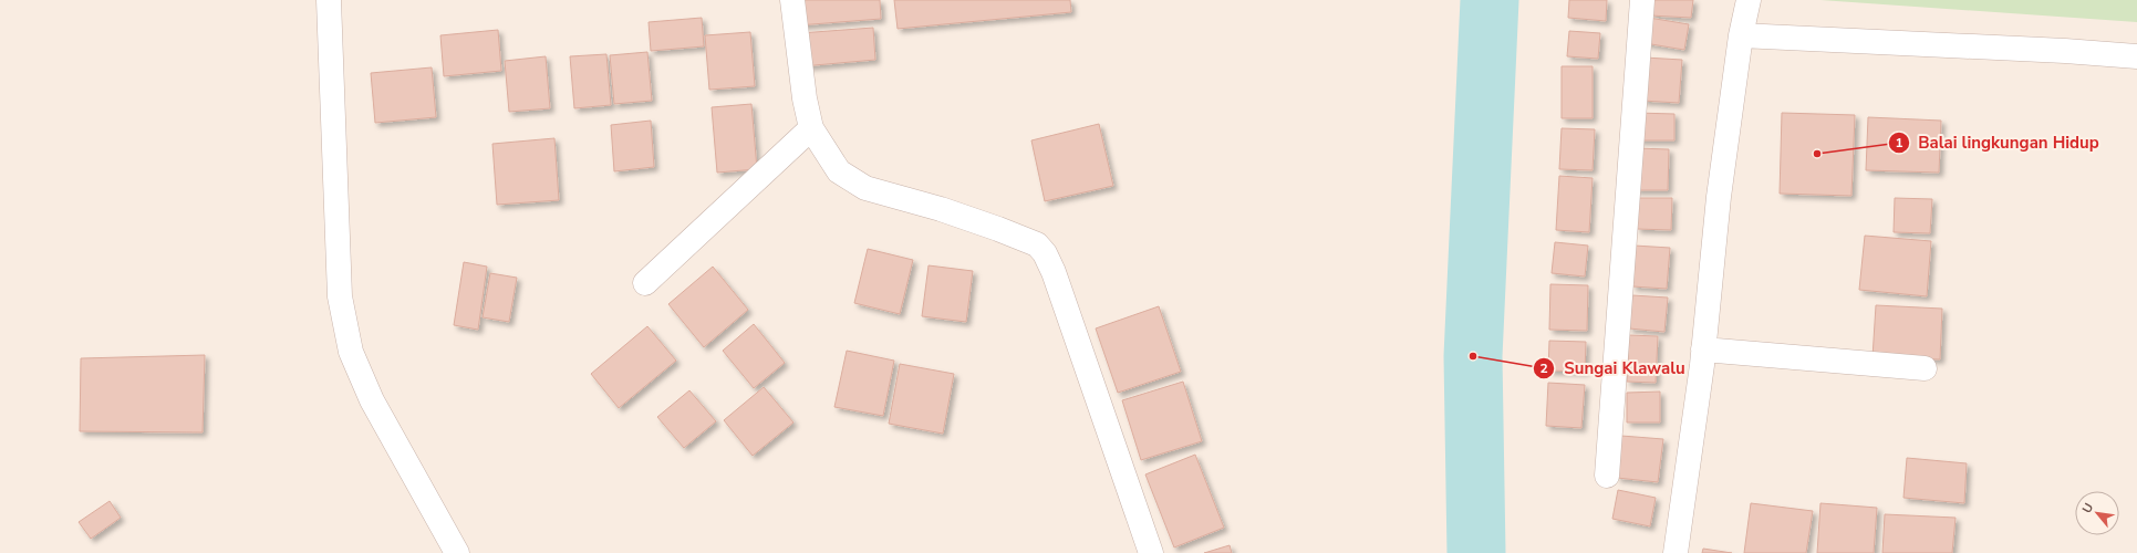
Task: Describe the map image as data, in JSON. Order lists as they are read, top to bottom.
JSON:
{
  "places": ["Balai lingkungan Hidup", "Sungai Klawalu"],
  "north": "top left"
}
